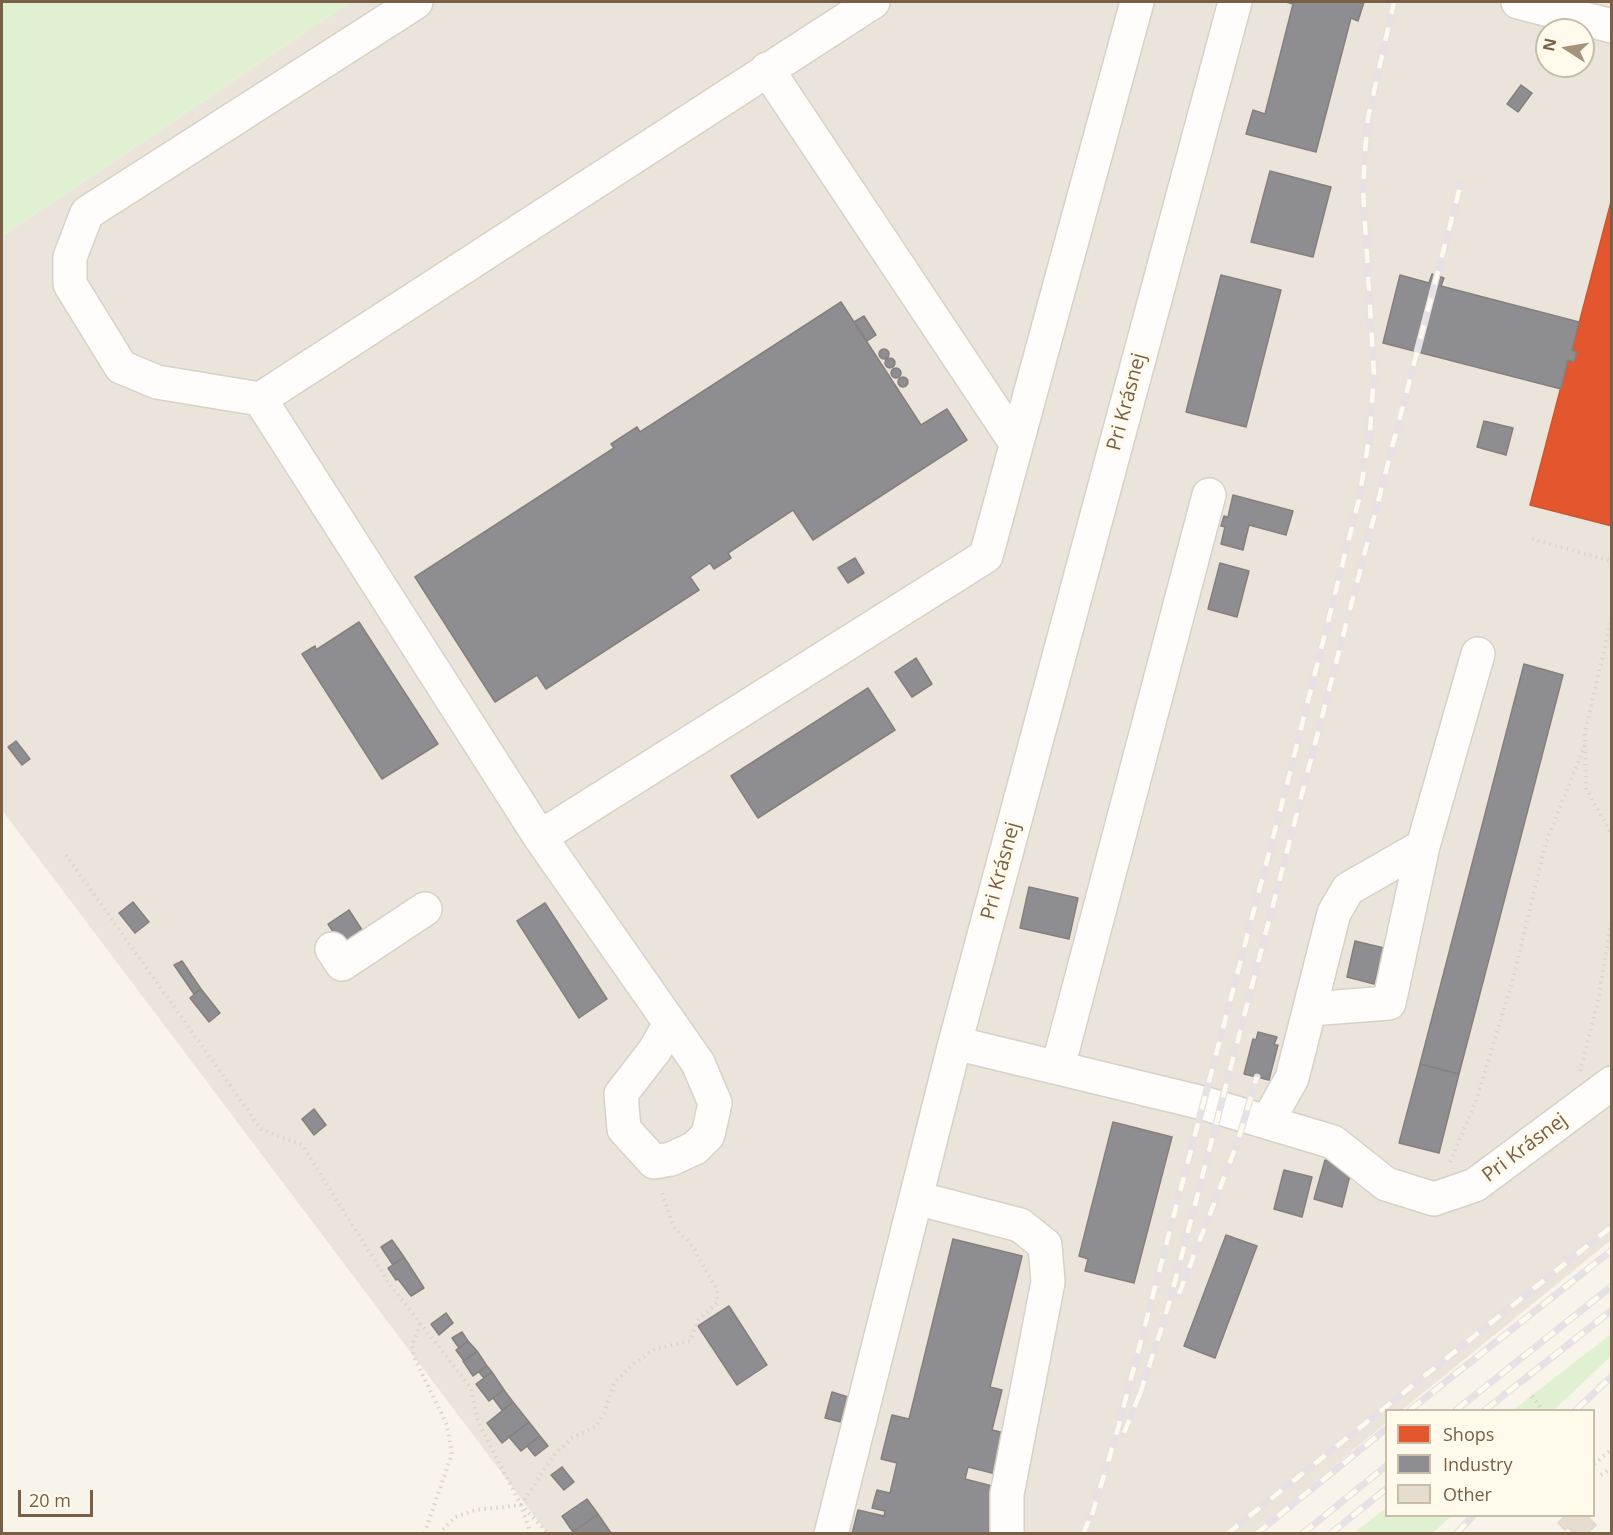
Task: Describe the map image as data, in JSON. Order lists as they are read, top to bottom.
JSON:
{
  "streets": {
    "lane": ["Pri Krásnej"]
  },
  "legend": ["Shops", "Industry", "Other"],
  "scale_bar": "20 m",
  "north": "left"
}
